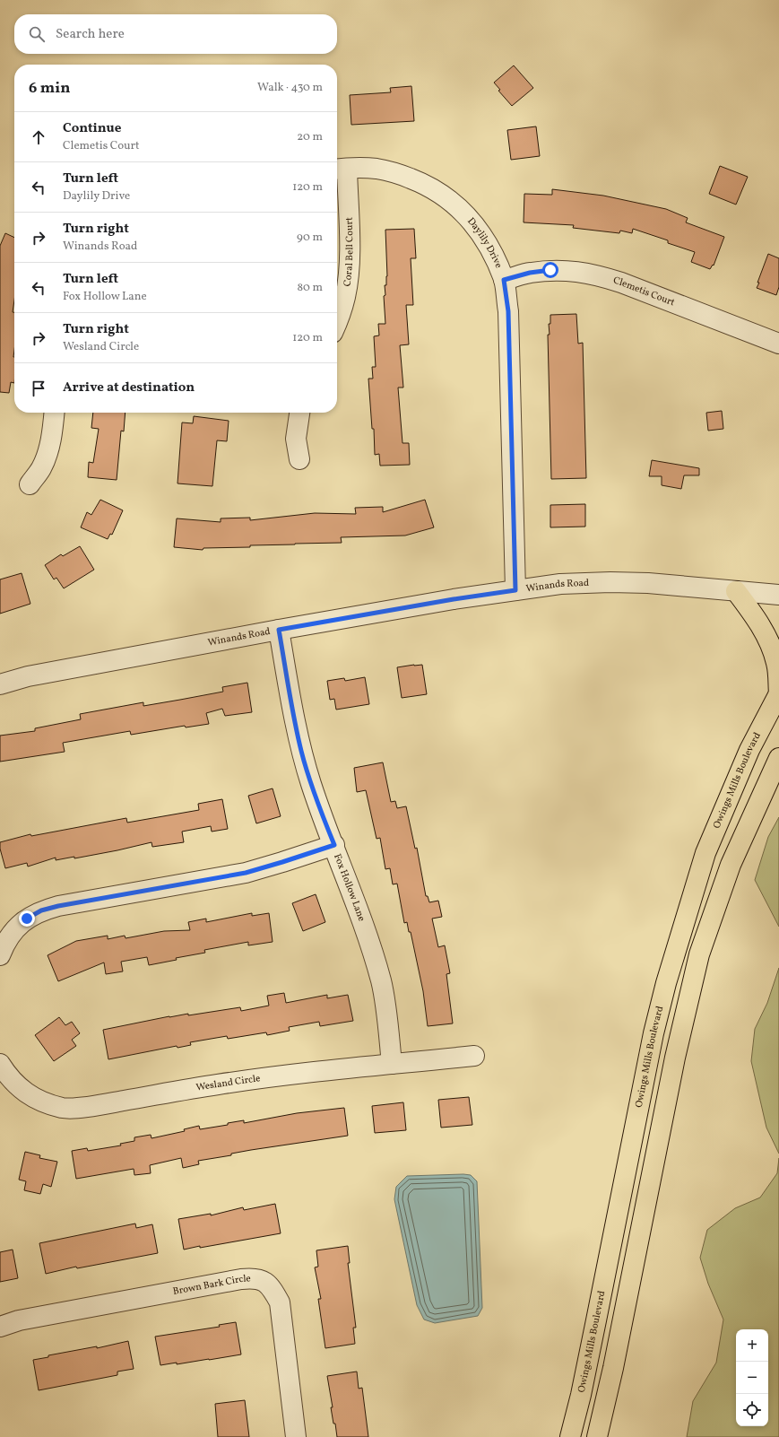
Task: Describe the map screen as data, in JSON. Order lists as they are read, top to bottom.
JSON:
{
  "streets": {
    "main road": ["Owings Mills Boulevard"],
    "street": [
      "Daylily Drive",
      "Coral Bell Court",
      "Clemetis Court",
      "Winands Road",
      "Fox Hollow Lane",
      "Wesland Circle",
      "Brown Bark Circle"
    ]
  },
  "crossings": [
    ["Daylily Drive", "Coral Bell Court"],
    ["Daylily Drive", "Clemetis Court"],
    ["Daylily Drive", "Winands Road"],
    ["Winands Road", "Fox Hollow Lane"],
    ["Fox Hollow Lane", "Wesland Circle"]
  ],
  "page": {
    "search": "Search here",
    "heading": ["6 min", "Walk · 430 m"],
    "list": [
      ["Continue", "Clemetis Court", "20 m"],
      ["Turn left", "Daylily Drive", "120 m"],
      ["Turn right", "Winands Road", "90 m"],
      ["Turn left", "Fox Hollow Lane", "80 m"],
      ["Turn right", "Wesland Circle", "120 m"],
      "Arrive at destination"
    ],
    "map_buttons": ["+", "−"]
  }
}
